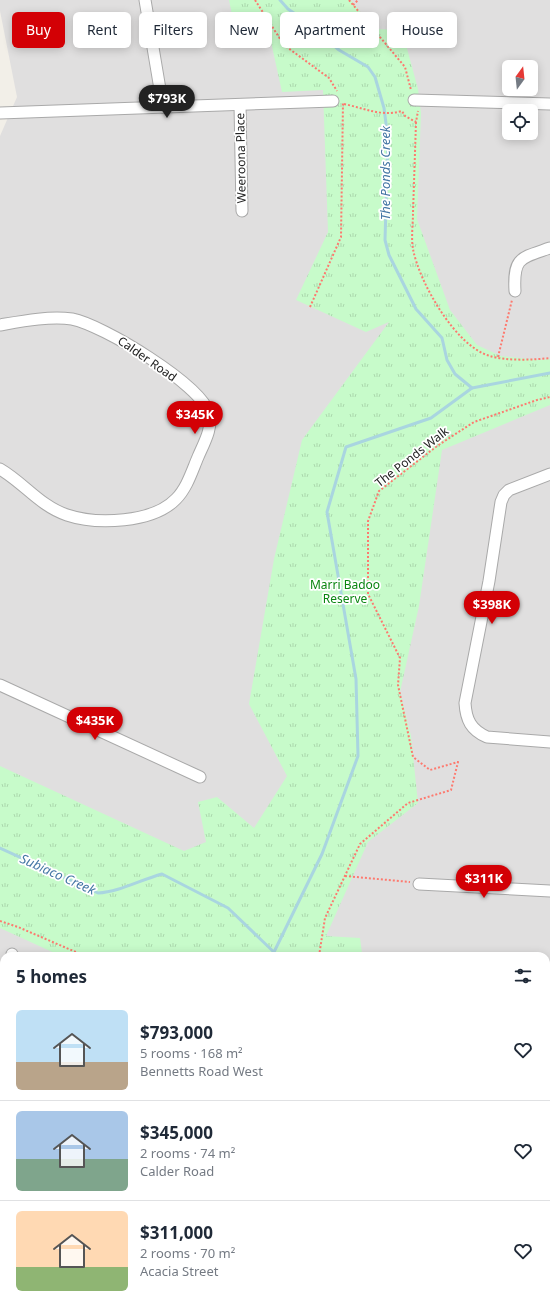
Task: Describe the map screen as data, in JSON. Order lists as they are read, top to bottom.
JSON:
{
  "streets": {
    "street": ["Weeroona Place", "Calder Road"],
    "path": ["The Ponds Walk"]
  },
  "water": ["The Ponds Creek", "Subiaco Creek"],
  "parks": ["Marri Badoo Reserve"],
  "north": "top",
  "page": {
    "chip": [
      "Buy",
      "Rent",
      "Filters",
      "New",
      "Apartment",
      "House"
    ],
    "price": [
      "$793K",
      "$345K",
      "$398K",
      "$435K",
      "$311K"
    ],
    "heading": "5 homes",
    "list": [
      {
        "name": "$793,000",
        "note": "5 rooms · 168 m² · Bennetts Road West"
      },
      {
        "name": "$345,000",
        "note": "2 rooms · 74 m² · Calder Road"
      },
      {
        "name": "$311,000",
        "note": "2 rooms · 70 m² · Acacia Street"
      }
    ]
  }
}
